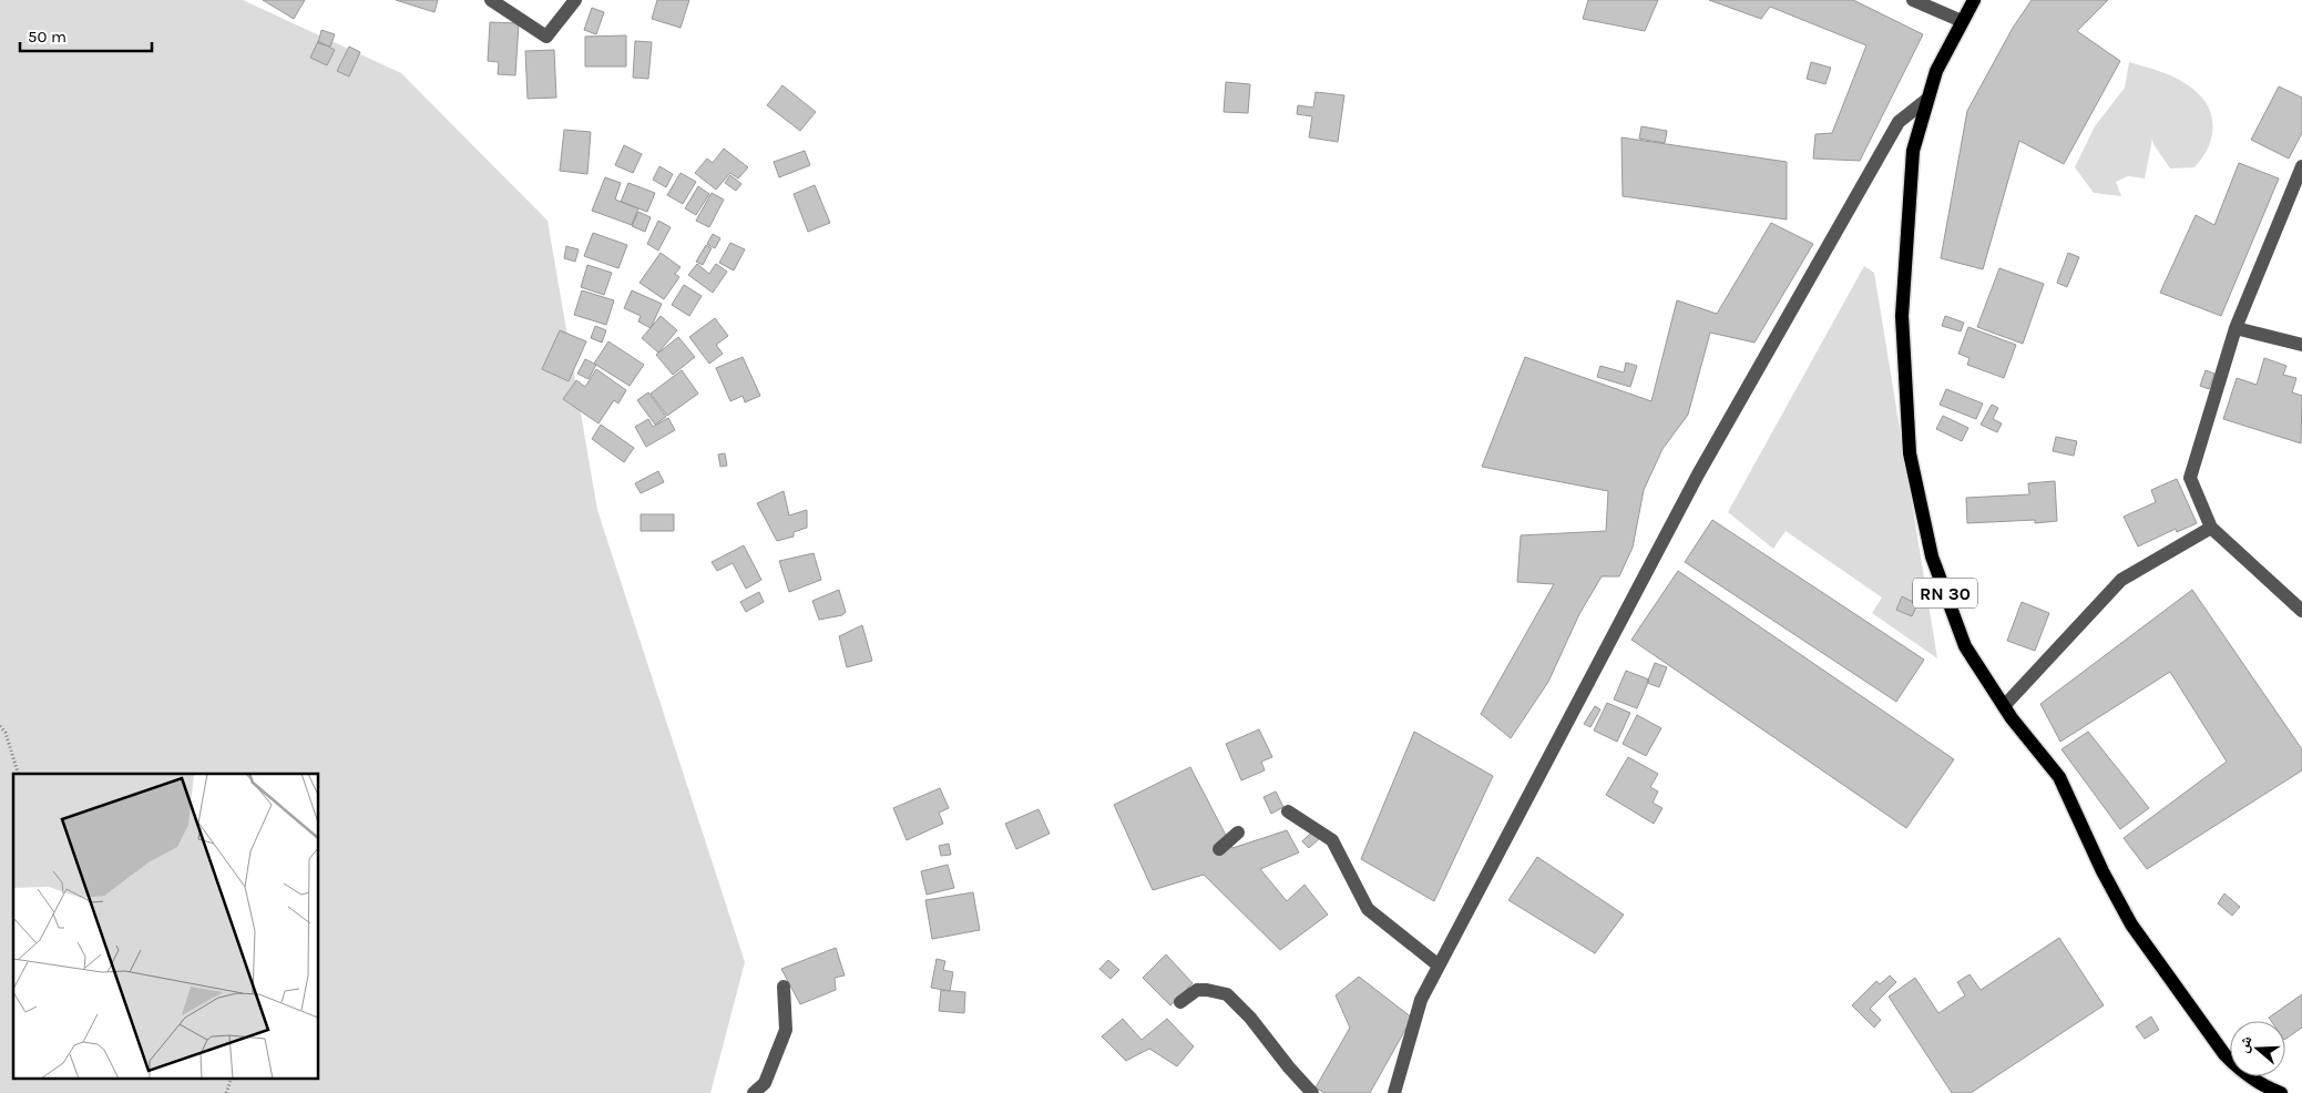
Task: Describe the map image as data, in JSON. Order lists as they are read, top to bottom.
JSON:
{
  "streets": {
    "main road": ["RN 30"]
  },
  "scale_bar": "50 m",
  "north": "left"
}
